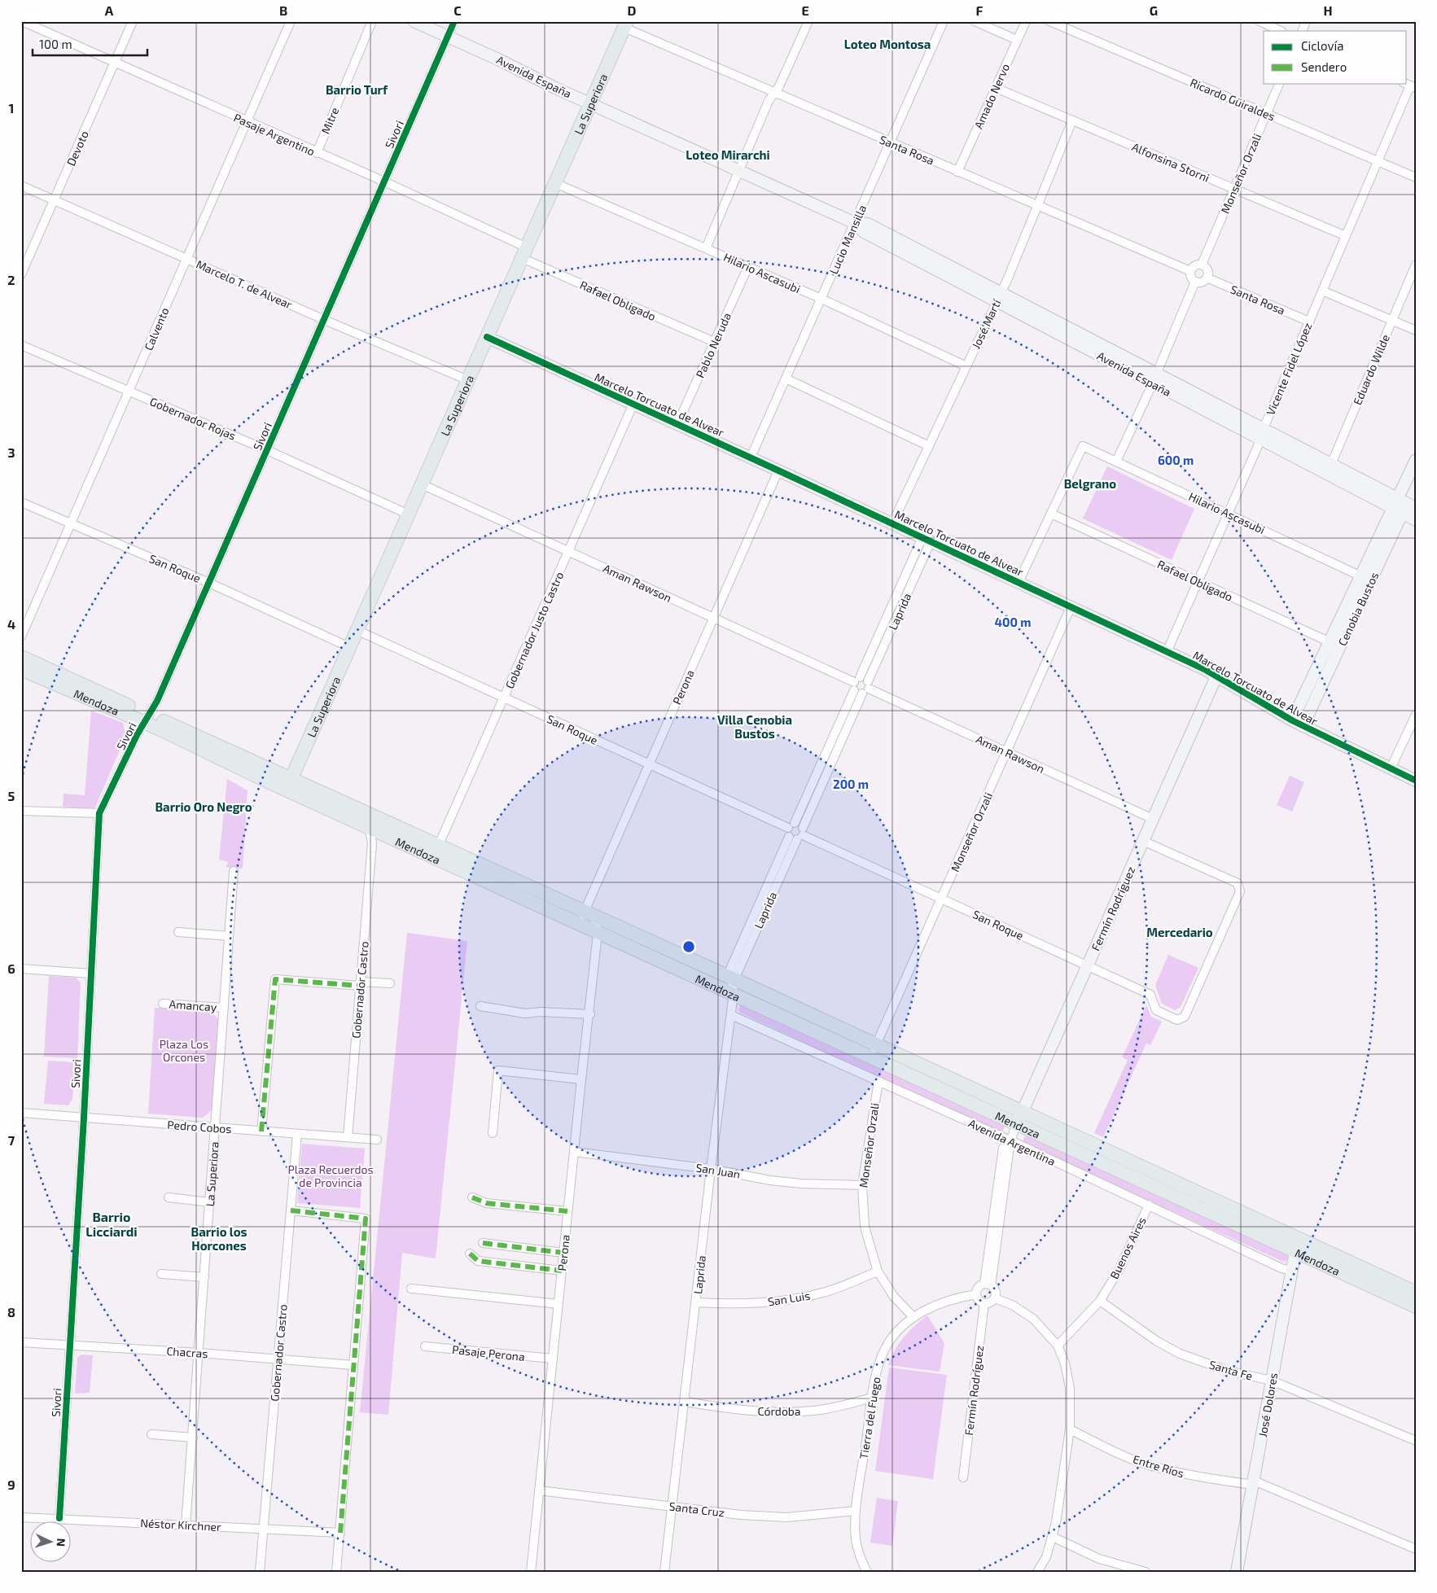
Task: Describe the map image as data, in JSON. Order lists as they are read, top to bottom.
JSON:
{
  "streets": {
    "main road": ["La Superiora", "Mendoza"],
    "street": [
      "Avenida España",
      "Amado Nervo",
      "Ricardo Güiraldes",
      "Mitre",
      "Pasaje Argentino",
      "Sivori",
      "Devoto",
      "Santa Rosa",
      "Alfonsina Storni",
      "Monseñor Orzali",
      "Lucio Mansilla",
      "Hilario Ascasubi",
      "Marcelo T. de Alvear",
      "Rafael Obligado",
      "José Martí",
      "Calvento",
      "Pablo Neruda",
      "Vicente Fidel López",
      "Eduardo Wilde",
      "Marcelo Torcuato de Alvear",
      "Gobernador Rojas",
      "San Roque",
      "Aman Rawson",
      "Cenobia Bustos",
      "Laprida",
      "Gobernador Justo Castro",
      "Perona",
      "Fermín Rodríguez",
      "Gobernador Castro",
      "Amancay",
      "Pedro Cobos",
      "Avenida Argentina",
      "San Juan",
      "Buenos Aires",
      "San Luis",
      "Chacras",
      "Pasaje Perona",
      "Santa Fe",
      "José Dolores",
      "Córdoba",
      "Tierra del Fuego",
      "Entre Ríos",
      "Santa Cruz",
      "Néstor Kirchner"
    ]
  },
  "crossings": [
    ["Avenida España", "La Superiora"],
    ["Avenida España", "Sivori"],
    ["Avenida España", "Lucio Mansilla"],
    ["Avenida España", "José Martí"],
    ["Avenida España", "Vicente Fidel López"],
    ["Avenida España", "Eduardo Wilde"],
    ["Avenida España", "Cenobia Bustos"],
    ["Amado Nervo", "Santa Rosa"],
    ["Amado Nervo", "Alfonsina Storni"],
    ["Ricardo Güiraldes", "Monseñor Orzali"],
    ["Ricardo Güiraldes", "Vicente Fidel López"],
    ["La Superiora", "Pasaje Argentino"],
    ["La Superiora", "Santa Rosa"],
    ["La Superiora", "Hilario Ascasubi"],
    ["La Superiora", "Marcelo T. de Alvear"],
    ["La Superiora", "Rafael Obligado"],
    ["La Superiora", "Marcelo Torcuato de Alvear"],
    ["La Superiora", "Gobernador Rojas"],
    ["La Superiora", "San Roque"],
    ["La Superiora", "Aman Rawson"],
    ["La Superiora", "Mendoza"],
    ["La Superiora", "Amancay"],
    ["La Superiora", "Pedro Cobos"],
    ["La Superiora", "Chacras"],
    ["La Superiora", "Néstor Kirchner"],
    ["Mitre", "Pasaje Argentino"],
    ["Pasaje Argentino", "Sivori"],
    ["Pasaje Argentino", "Devoto"],
    ["Pasaje Argentino", "Rafael Obligado"],
    ["Pasaje Argentino", "Calvento"],
    ["Sivori", "Marcelo T. de Alvear"],
    ["Sivori", "Gobernador Rojas"],
    ["Sivori", "San Roque"],
    ["Sivori", "Mendoza"],
    ["Sivori", "Pedro Cobos"],
    ["Sivori", "Chacras"],
    ["Sivori", "Néstor Kirchner"],
    ["Devoto", "Marcelo T. de Alvear"],
    ["Santa Rosa", "Monseñor Orzali"],
    ["Santa Rosa", "Lucio Mansilla"],
    ["Santa Rosa", "José Martí"],
    ["Santa Rosa", "Vicente Fidel López"],
    ["Alfonsina Storni", "Monseñor Orzali"],
    ["Alfonsina Storni", "José Martí"],
    ["Alfonsina Storni", "Vicente Fidel López"],
    ["Monseñor Orzali", "Marcelo Torcuato de Alvear"],
    ["Monseñor Orzali", "San Roque"],
    ["Monseñor Orzali", "Aman Rawson"],
    ["Monseñor Orzali", "Mendoza"],
    ["Monseñor Orzali", "Avenida Argentina"],
    ["Monseñor Orzali", "San Juan"],
    ["Monseñor Orzali", "San Luis"],
    ["Monseñor Orzali", "Tierra del Fuego"],
    ["Lucio Mansilla", "Hilario Ascasubi"],
    ["Lucio Mansilla", "Marcelo Torcuato de Alvear"],
    ["Hilario Ascasubi", "Rafael Obligado"],
    ["Hilario Ascasubi", "José Martí"],
    ["Hilario Ascasubi", "Pablo Neruda"],
    ["Hilario Ascasubi", "Vicente Fidel López"],
    ["Hilario Ascasubi", "Cenobia Bustos"],
    ["Marcelo T. de Alvear", "Calvento"],
    ["Rafael Obligado", "Pablo Neruda"],
    ["Rafael Obligado", "Vicente Fidel López"],
    ["Rafael Obligado", "Cenobia Bustos"],
    ["José Martí", "Marcelo Torcuato de Alvear"],
    ["Calvento", "Gobernador Rojas"],
    ["Calvento", "San Roque"],
    ["Pablo Neruda", "Marcelo Torcuato de Alvear"],
    ["Vicente Fidel López", "Marcelo Torcuato de Alvear"],
    ["Marcelo Torcuato de Alvear", "Cenobia Bustos"],
    ["Marcelo Torcuato de Alvear", "Laprida"],
    ["Marcelo Torcuato de Alvear", "Gobernador Justo Castro"],
    ["Marcelo Torcuato de Alvear", "Perona"],
    ["Marcelo Torcuato de Alvear", "Fermín Rodríguez"],
    ["San Roque", "Laprida"],
    ["San Roque", "Gobernador Justo Castro"],
    ["San Roque", "Perona"],
    ["San Roque", "Fermín Rodríguez"],
    ["Aman Rawson", "Laprida"],
    ["Aman Rawson", "Gobernador Justo Castro"],
    ["Aman Rawson", "Perona"],
    ["Aman Rawson", "Fermín Rodríguez"],
    ["Laprida", "Mendoza"],
    ["Laprida", "Avenida Argentina"],
    ["Laprida", "San Juan"],
    ["Laprida", "San Luis"],
    ["Laprida", "Córdoba"],
    ["Laprida", "Santa Cruz"],
    ["Gobernador Justo Castro", "Mendoza"],
    ["Perona", "Mendoza"],
    ["Perona", "San Juan"],
    ["Perona", "Pasaje Perona"],
    ["Perona", "Santa Cruz"],
    ["Mendoza", "Fermín Rodríguez"],
    ["Mendoza", "Gobernador Castro"],
    ["Mendoza", "José Dolores"],
    ["Fermín Rodríguez", "Avenida Argentina"],
    ["Fermín Rodríguez", "Tierra del Fuego"],
    ["Gobernador Castro", "Pedro Cobos"],
    ["Gobernador Castro", "Chacras"],
    ["Gobernador Castro", "Néstor Kirchner"],
    ["Avenida Argentina", "Buenos Aires"],
    ["Avenida Argentina", "José Dolores"],
    ["Buenos Aires", "Santa Fe"],
    ["Santa Fe", "José Dolores"],
    ["José Dolores", "Entre Ríos"],
    ["Córdoba", "Tierra del Fuego"],
    ["Tierra del Fuego", "Santa Cruz"]
  ],
  "districts": [
    "Loteo Montosa",
    "Barrio Turf",
    "Loteo Mirarchi",
    "Belgrano",
    "Villa Cenobia Bustos",
    "Barrio Oro Negro",
    "Mercedario",
    "Barrio Licciardi",
    "Barrio los Horcones"
  ],
  "parks": ["Plaza Los Orcones", "Plaza Recuerdos de Provincia"],
  "legend": ["Ciclovía", "Sendero"],
  "scale_bar": "100 m",
  "north": "right",
  "grid": {
    "columns": [
      "A",
      "B",
      "C",
      "D",
      "E",
      "F",
      "G",
      "H"
    ],
    "rows": [
      "1",
      "2",
      "3",
      "4",
      "5",
      "6",
      "7",
      "8",
      "9"
    ]
  },
  "rings": ["600 m", "400 m", "200 m"]
}
